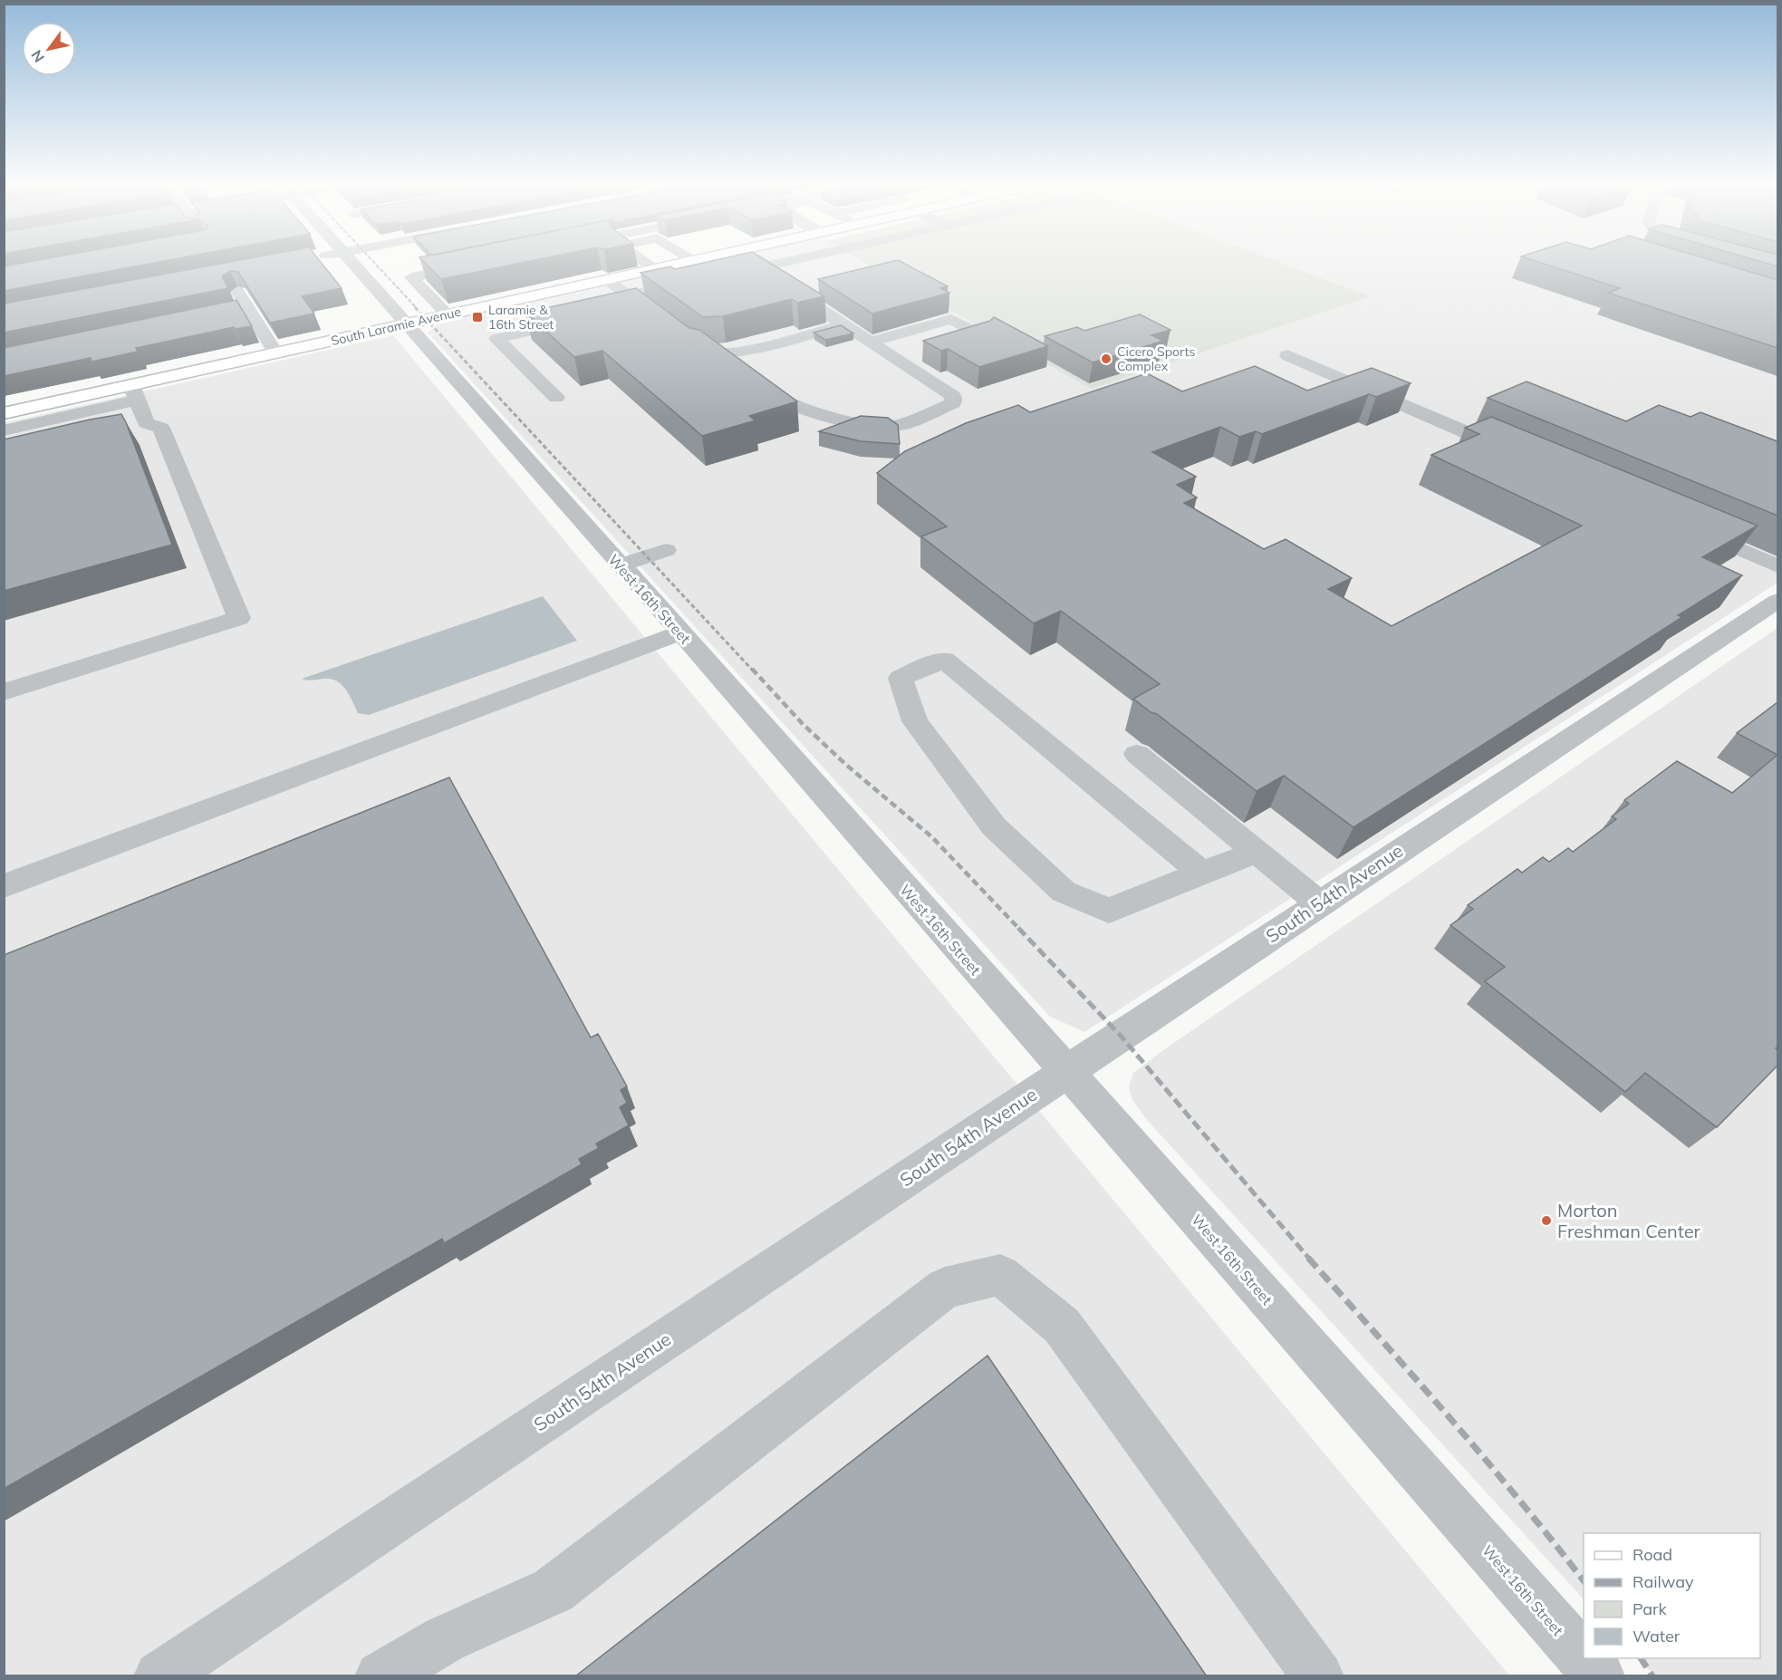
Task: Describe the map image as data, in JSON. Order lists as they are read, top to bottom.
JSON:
{
  "streets": {
    "main road": ["South Laramie Avenue"],
    "street": ["West 16th Street", "South 54th Avenue"]
  },
  "crossings": [
    ["South Laramie Avenue", "West 16th Street"],
    ["West 16th Street", "South 54th Avenue"]
  ],
  "places": {
    "transit": ["Laramie & 16th Street"],
    "other": ["Cicero Sports Complex", "Morton Freshman Center"]
  },
  "legend": [
    "Road",
    "Railway",
    "Park",
    "Water"
  ],
  "north": "bottom left"
}
